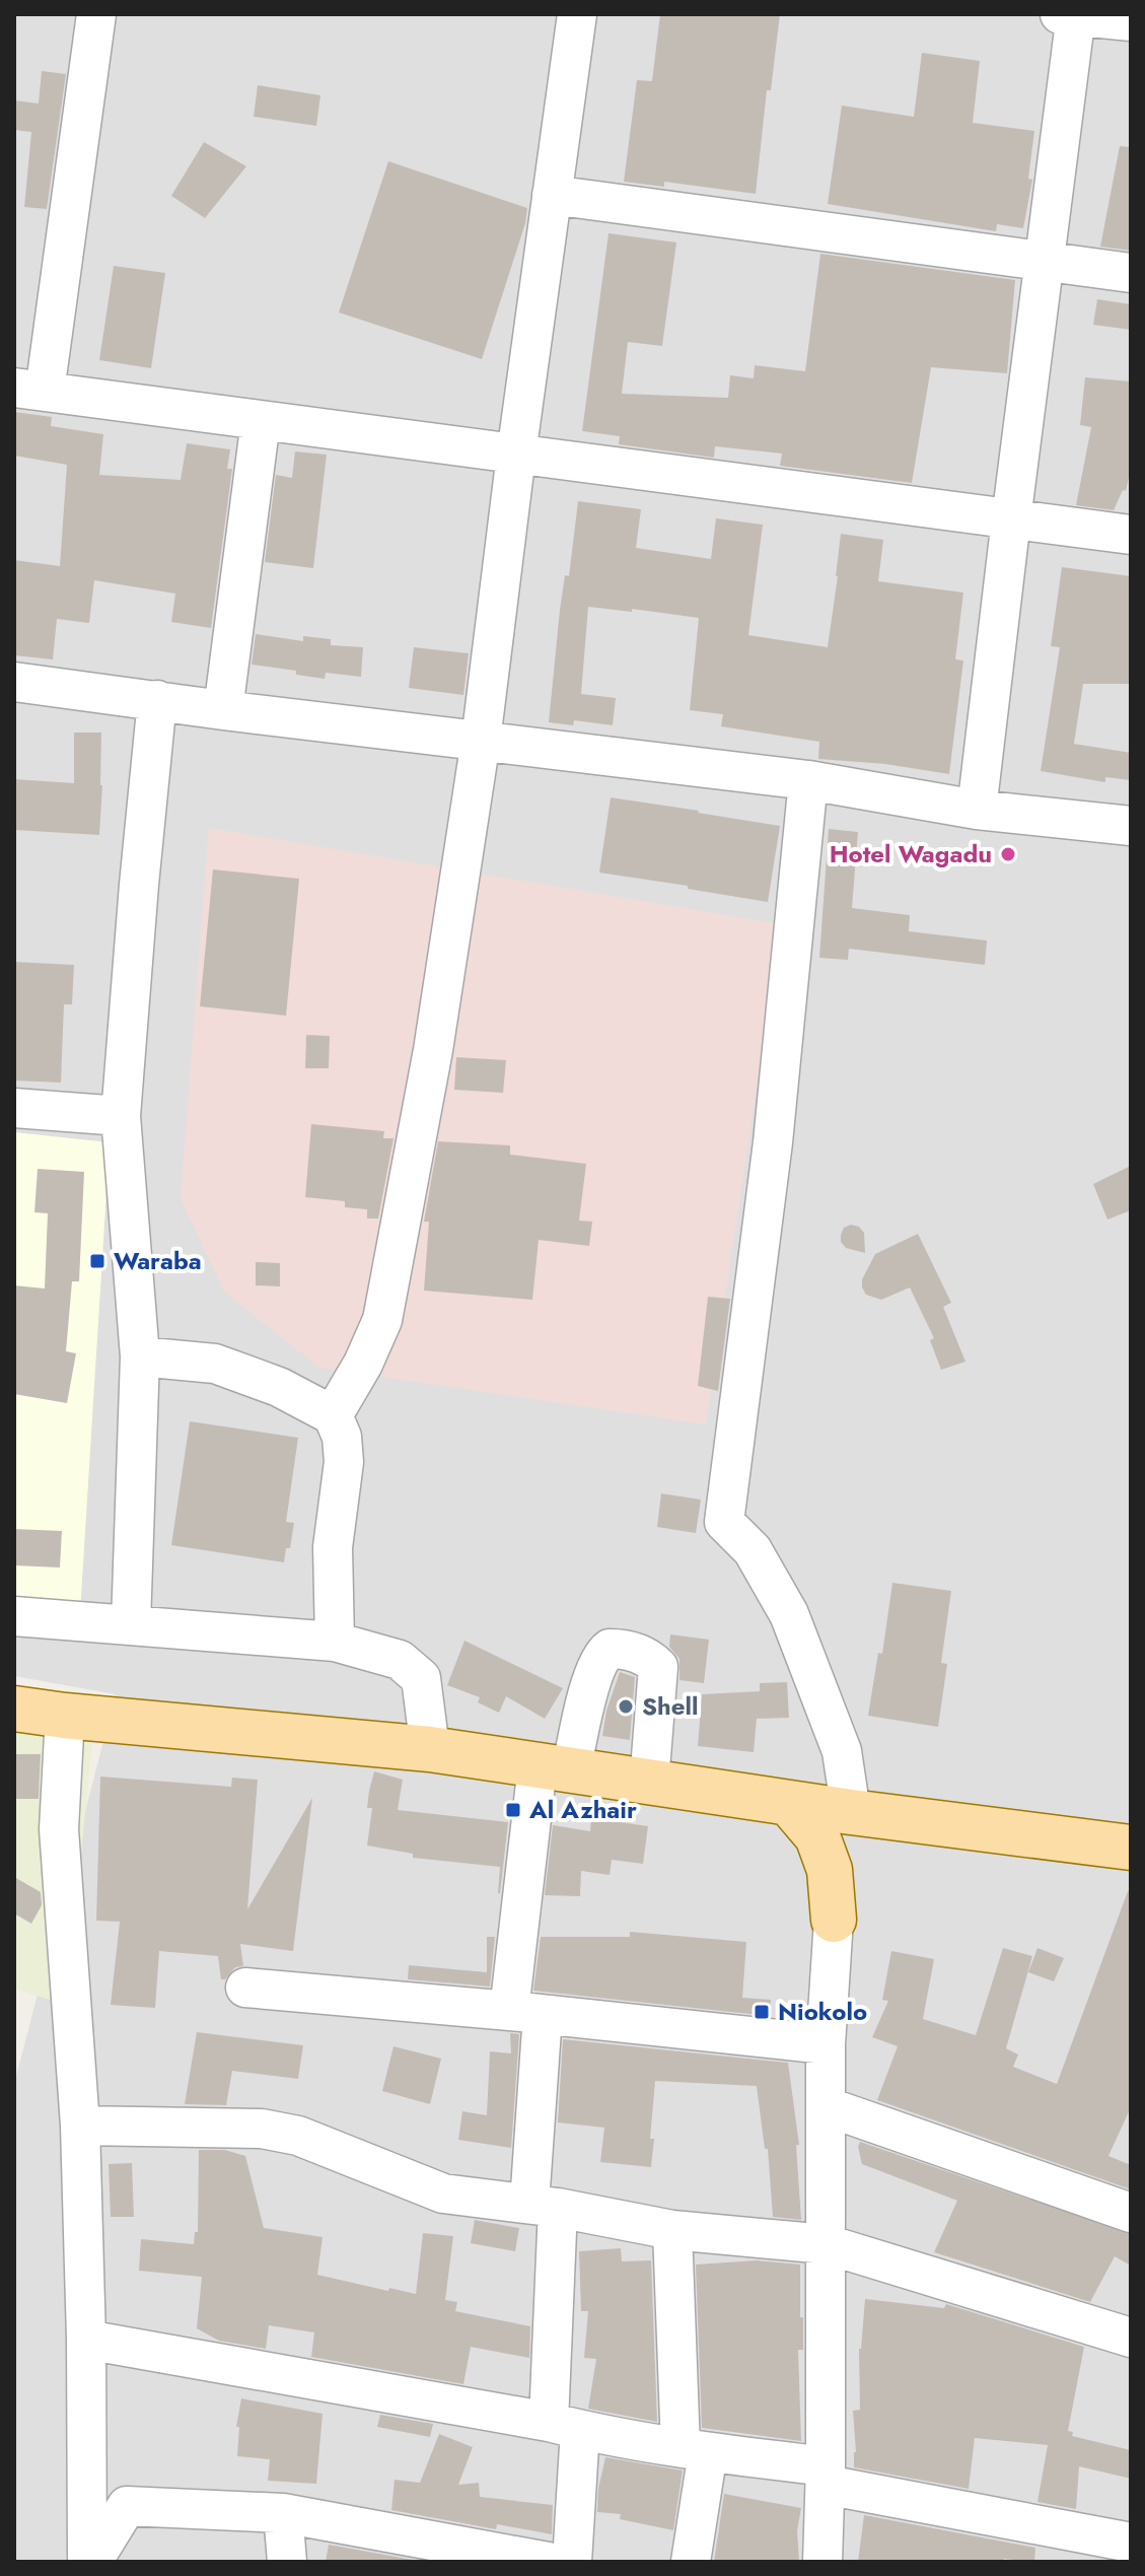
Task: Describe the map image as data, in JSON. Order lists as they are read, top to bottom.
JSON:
{
  "places": {
    "other": ["Hotel Wagadu", "Shell"],
    "transit": ["Waraba", "Al Azhair", "Niokolo"]
  }
}
